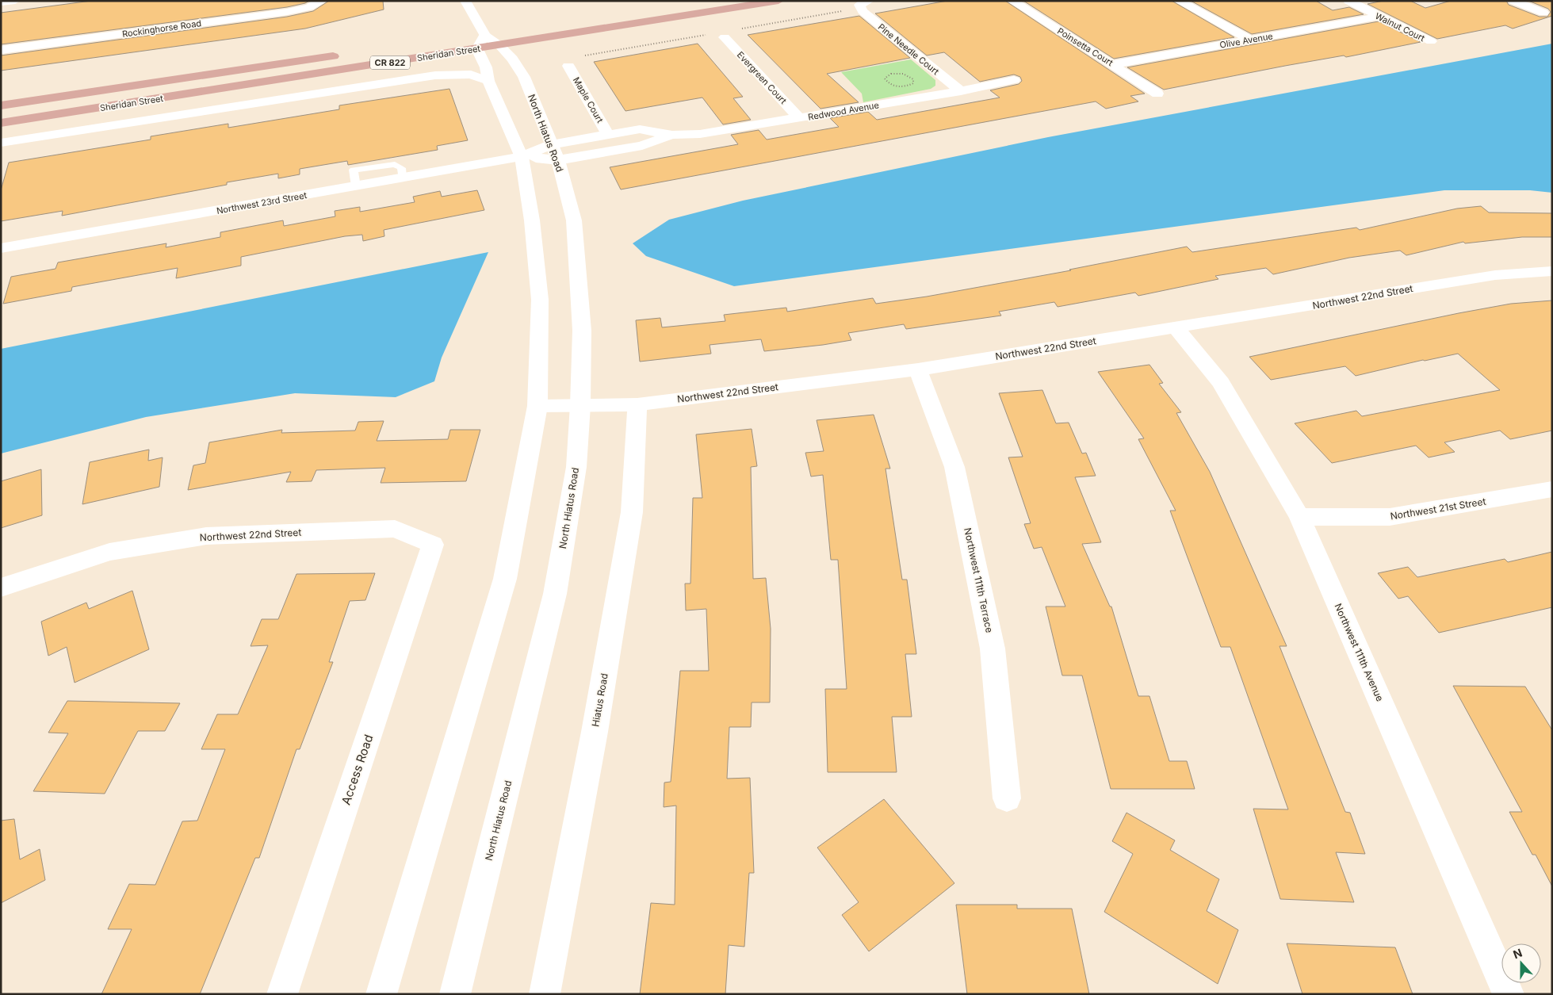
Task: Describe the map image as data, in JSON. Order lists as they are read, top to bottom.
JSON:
{
  "streets": {
    "main road": ["Sheridan Street", "CR 822"],
    "street": [
      "Walnut Court",
      "Rockinghorse Road",
      "Olive Avenue",
      "Poinsetta Court",
      "Pine Needle Court",
      "Evergreen Court",
      "Maple Court",
      "Redwood Avenue",
      "North Hiatus Road",
      "Northwest 23rd Street",
      "Northwest 22nd Street",
      "Northwest 21st Street",
      "Northwest 111th Terrace",
      "Northwest 111th Avenue",
      "Hiatus Road",
      "Access Road"
    ]
  },
  "crossings": [
    ["Walnut Court", "Olive Avenue"],
    ["Olive Avenue", "Poinsetta Court"],
    ["Pine Needle Court", "Redwood Avenue"],
    ["Sheridan Street", "North Hiatus Road"],
    ["Evergreen Court", "Redwood Avenue"],
    ["Maple Court", "Redwood Avenue"],
    ["Redwood Avenue", "North Hiatus Road"],
    ["Redwood Avenue", "Northwest 23rd Street"],
    ["North Hiatus Road", "Northwest 23rd Street"],
    ["North Hiatus Road", "Northwest 22nd Street"],
    ["Northwest 22nd Street", "Northwest 111th Terrace"],
    ["Northwest 22nd Street", "Northwest 111th Avenue"],
    ["Northwest 22nd Street", "Hiatus Road"],
    ["Northwest 22nd Street", "Access Road"],
    ["Northwest 21st Street", "Northwest 111th Avenue"]
  ],
  "north": "top"
}
